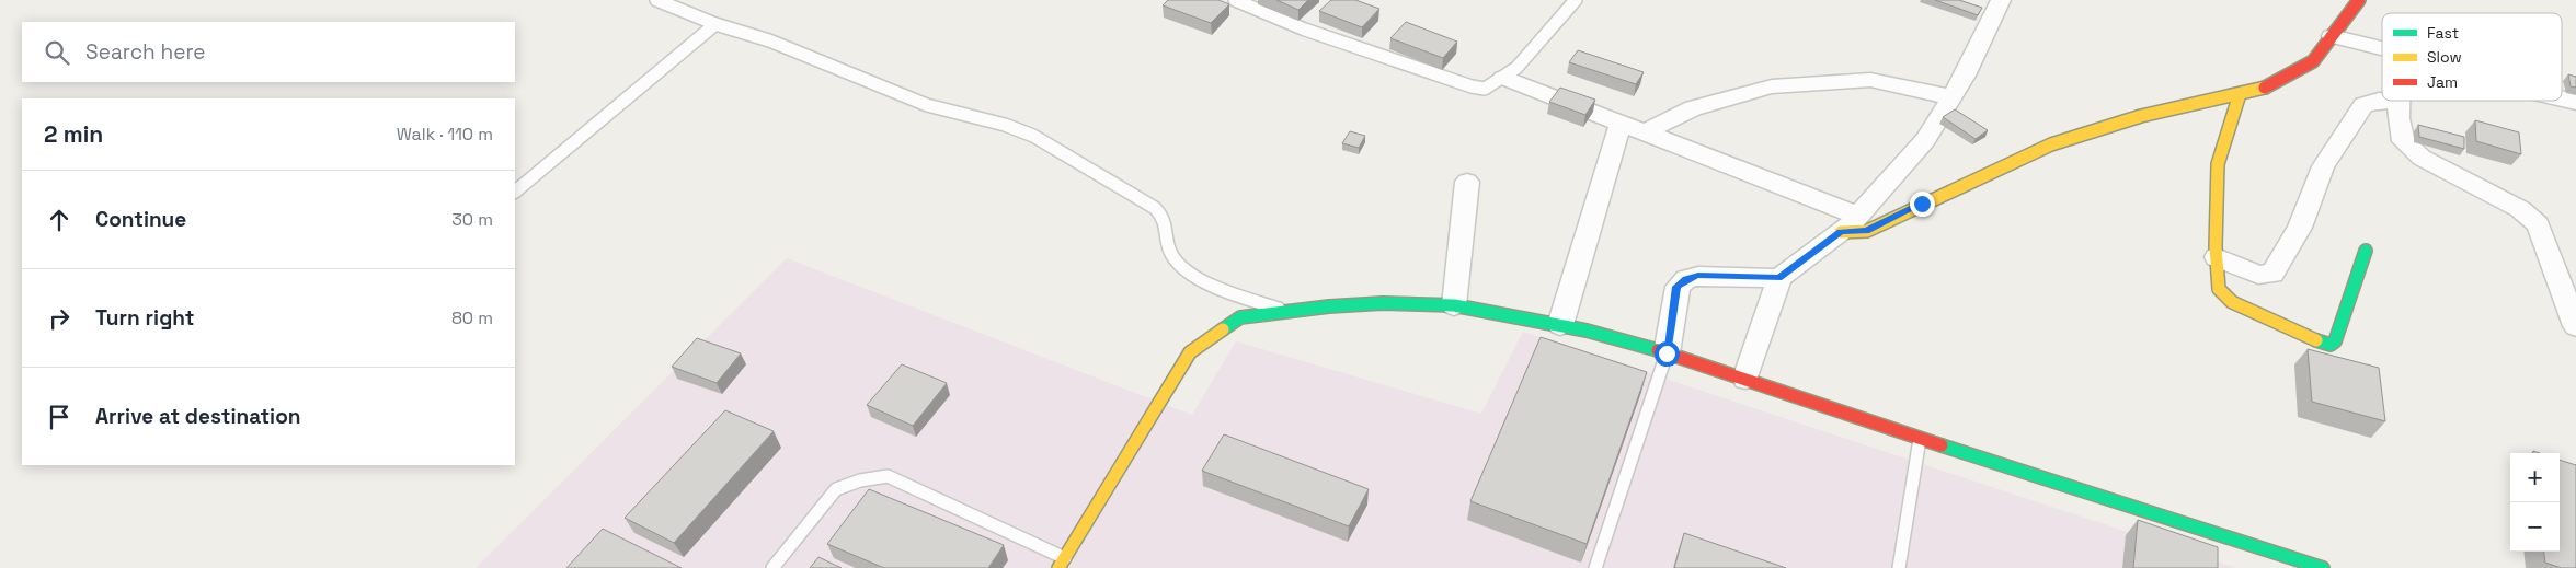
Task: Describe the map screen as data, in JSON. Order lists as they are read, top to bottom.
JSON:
{
  "legend": ["Fast", "Slow", "Jam"],
  "page": {
    "search": "Search here",
    "heading": ["2 min", "Walk · 110 m"],
    "list": [
      ["Continue", "30 m"],
      ["Turn right", "80 m"],
      "Arrive at destination"
    ],
    "map_buttons": ["+", "−"]
  }
}
